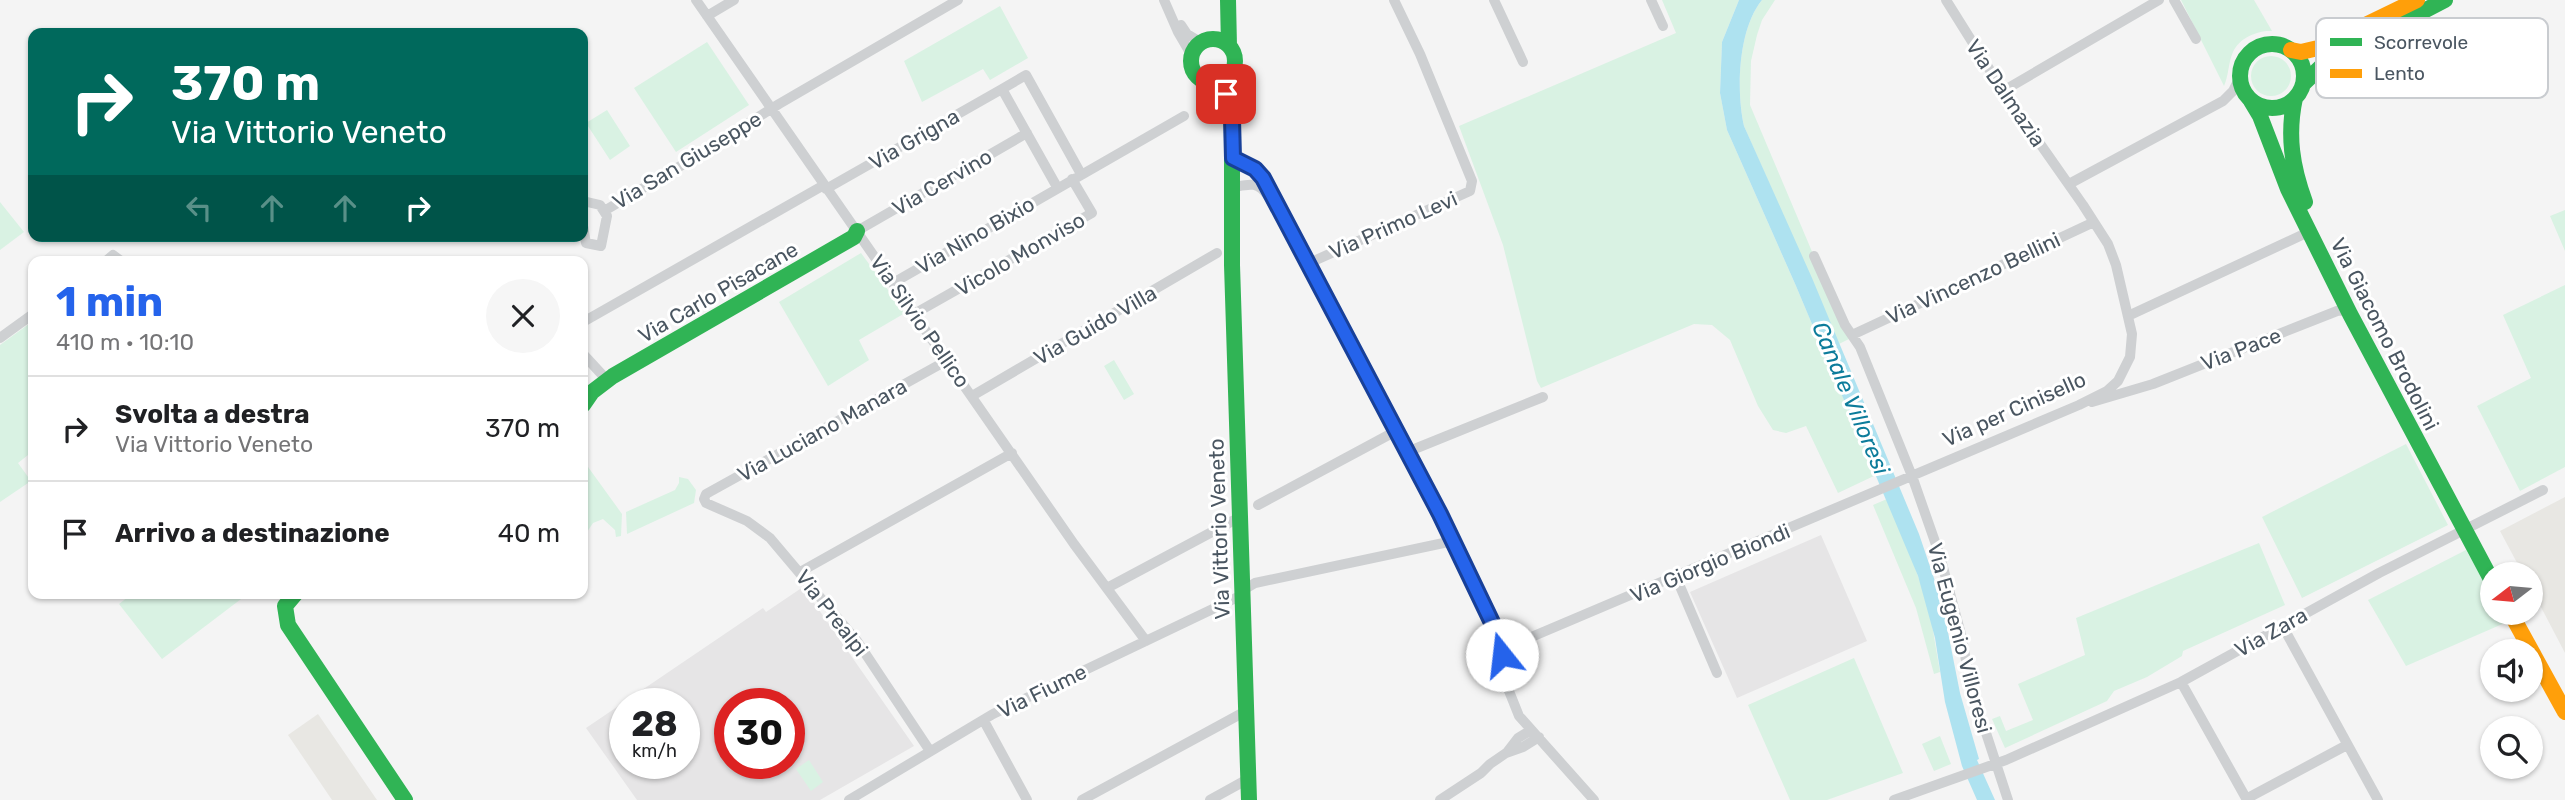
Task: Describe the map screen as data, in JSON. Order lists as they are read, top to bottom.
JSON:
{
  "streets": {
    "main road": ["Via Carlo Pisacane", "Via Giacomo Brodolini", "Via Vittorio Veneto"],
    "street": [
      "Via Dalmazia",
      "Via Grigna",
      "Via San Giuseppe",
      "Via Cervino",
      "Via Primo Levi",
      "Via Nino Bixio",
      "Vicolo Monviso",
      "Via Vincenzo Bellini",
      "Via Silvio Pellico",
      "Via Guido Villa",
      "Via Pace",
      "Via per Cinisello",
      "Via Luciano Manara",
      "Via Giorgio Biondi",
      "Via Prealpi",
      "Via Zara",
      "Via Eugenio Villoresi",
      "Via Fiume"
    ]
  },
  "crossings": [
    ["Via Grigna", "Via Nino Bixio"],
    ["Via Grigna", "Via Silvio Pellico"],
    ["Via San Giuseppe", "Via Silvio Pellico"],
    ["Via Cervino", "Via Nino Bixio"],
    ["Via Cervino", "Via Carlo Pisacane"],
    ["Via Cervino", "Via Silvio Pellico"],
    ["Via Nino Bixio", "Vicolo Monviso"],
    ["Via Nino Bixio", "Via Silvio Pellico"],
    ["Vicolo Monviso", "Via Silvio Pellico"],
    ["Via Vincenzo Bellini", "Via Eugenio Villoresi"],
    ["Via Carlo Pisacane", "Via Silvio Pellico"],
    ["Via Silvio Pellico", "Via Guido Villa"],
    ["Via Silvio Pellico", "Via Luciano Manara"],
    ["Via Silvio Pellico", "Via Fiume"],
    ["Via Guido Villa", "Via Vittorio Veneto"],
    ["Via Giacomo Brodolini", "Via Pace"],
    ["Via Giacomo Brodolini", "Via Zara"],
    ["Via Pace", "Via per Cinisello"],
    ["Via per Cinisello", "Via Giorgio Biondi"],
    ["Via per Cinisello", "Via Eugenio Villoresi"],
    ["Via Luciano Manara", "Via Prealpi"],
    ["Via Vittorio Veneto", "Via Fiume"],
    ["Via Giorgio Biondi", "Via Eugenio Villoresi"],
    ["Via Prealpi", "Via Fiume"],
    ["Via Zara", "Via Eugenio Villoresi"]
  ],
  "water": ["Canale Villoresi"],
  "legend": ["Scorrevole", "Lento"],
  "north": "left",
  "page": {
    "turn": ["370 m", "Via Vittorio Veneto"],
    "heading": ["1 min", "410 m · 10:10"],
    "list": [
      {
        "name": "Svolta a destra",
        "note": "Via Vittorio Veneto",
        "value": "370 m"
      },
      {
        "name": "Arrivo a destinazione",
        "value": "40 m"
      }
    ],
    "speed": "28 km/h",
    "limit": "30"
  }
}
